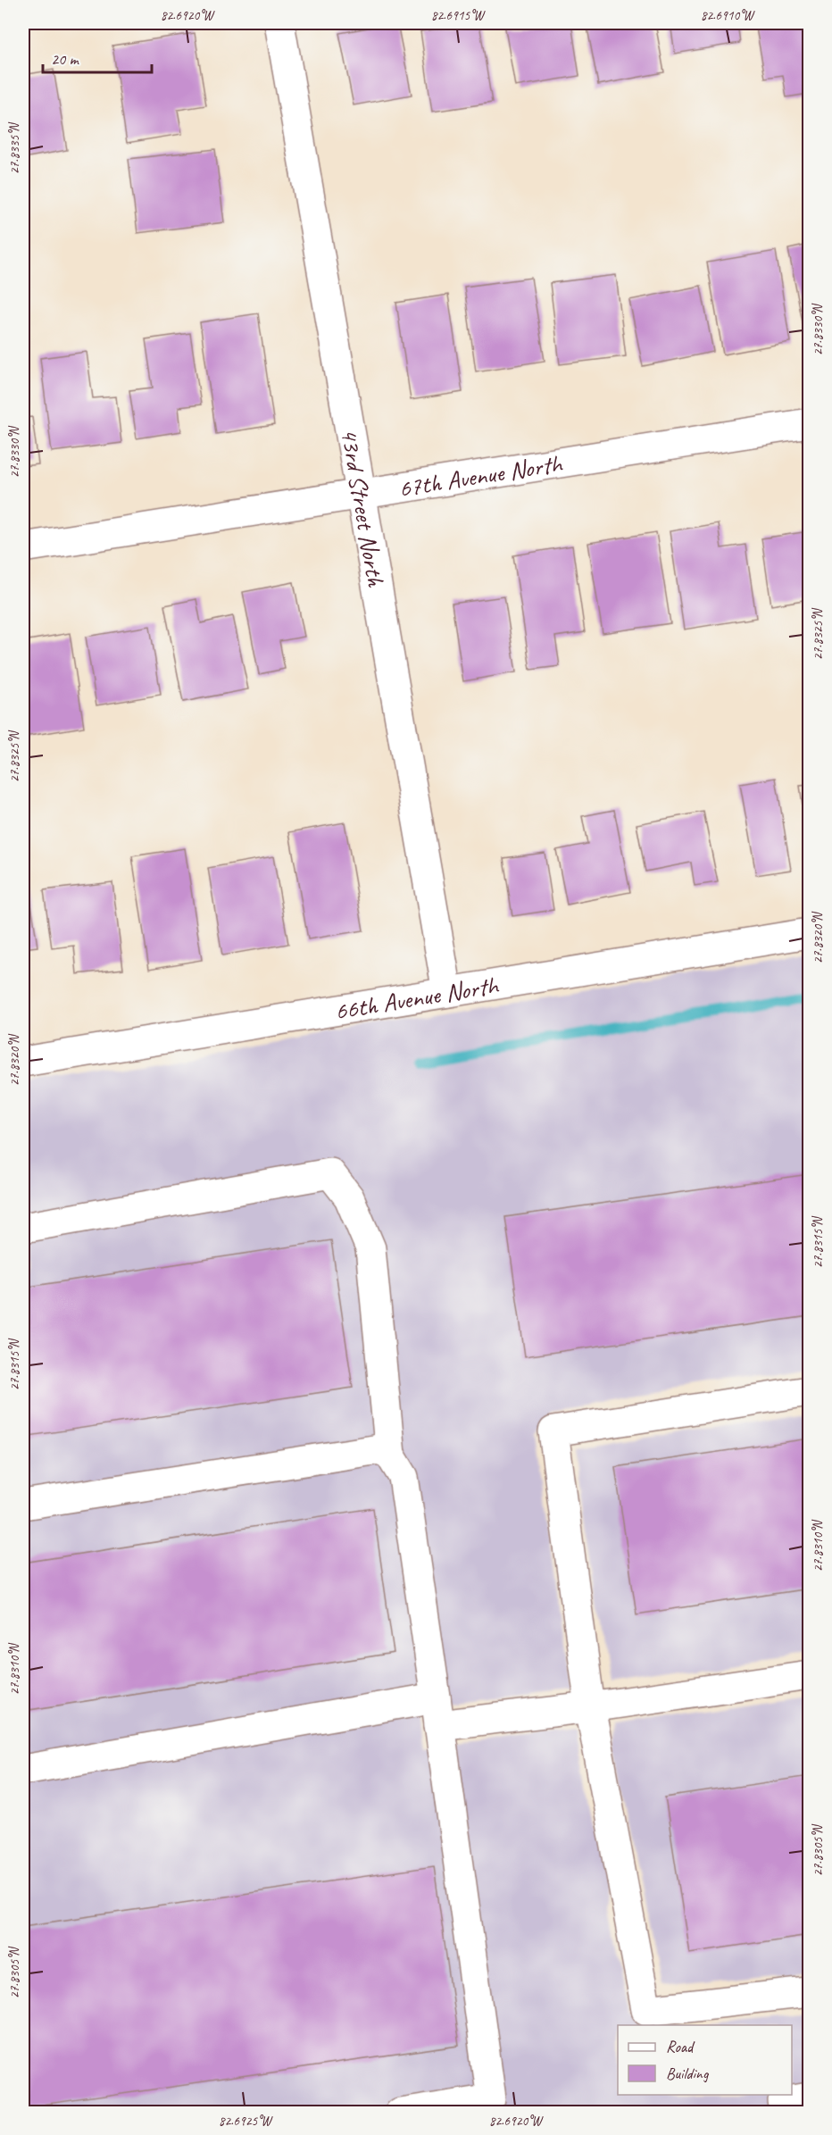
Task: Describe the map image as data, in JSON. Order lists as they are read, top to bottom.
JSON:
{
  "streets": {
    "street": ["67th Avenue North", "43rd Street North", "66th Avenue North"]
  },
  "crossings": [
    ["67th Avenue North", "43rd Street North"],
    ["43rd Street North", "66th Avenue North"]
  ],
  "legend": ["Road", "Building"],
  "scale_bar": "20 m",
  "coordinates": [
    "82.6920°W",
    "82.6915°W",
    "82.6910°W",
    "27.8335°N",
    "27.8330°N",
    "27.8325°N",
    "27.8320°N",
    "27.8315°N",
    "27.8310°N",
    "27.8305°N",
    "82.6925°W"
  ]
}
